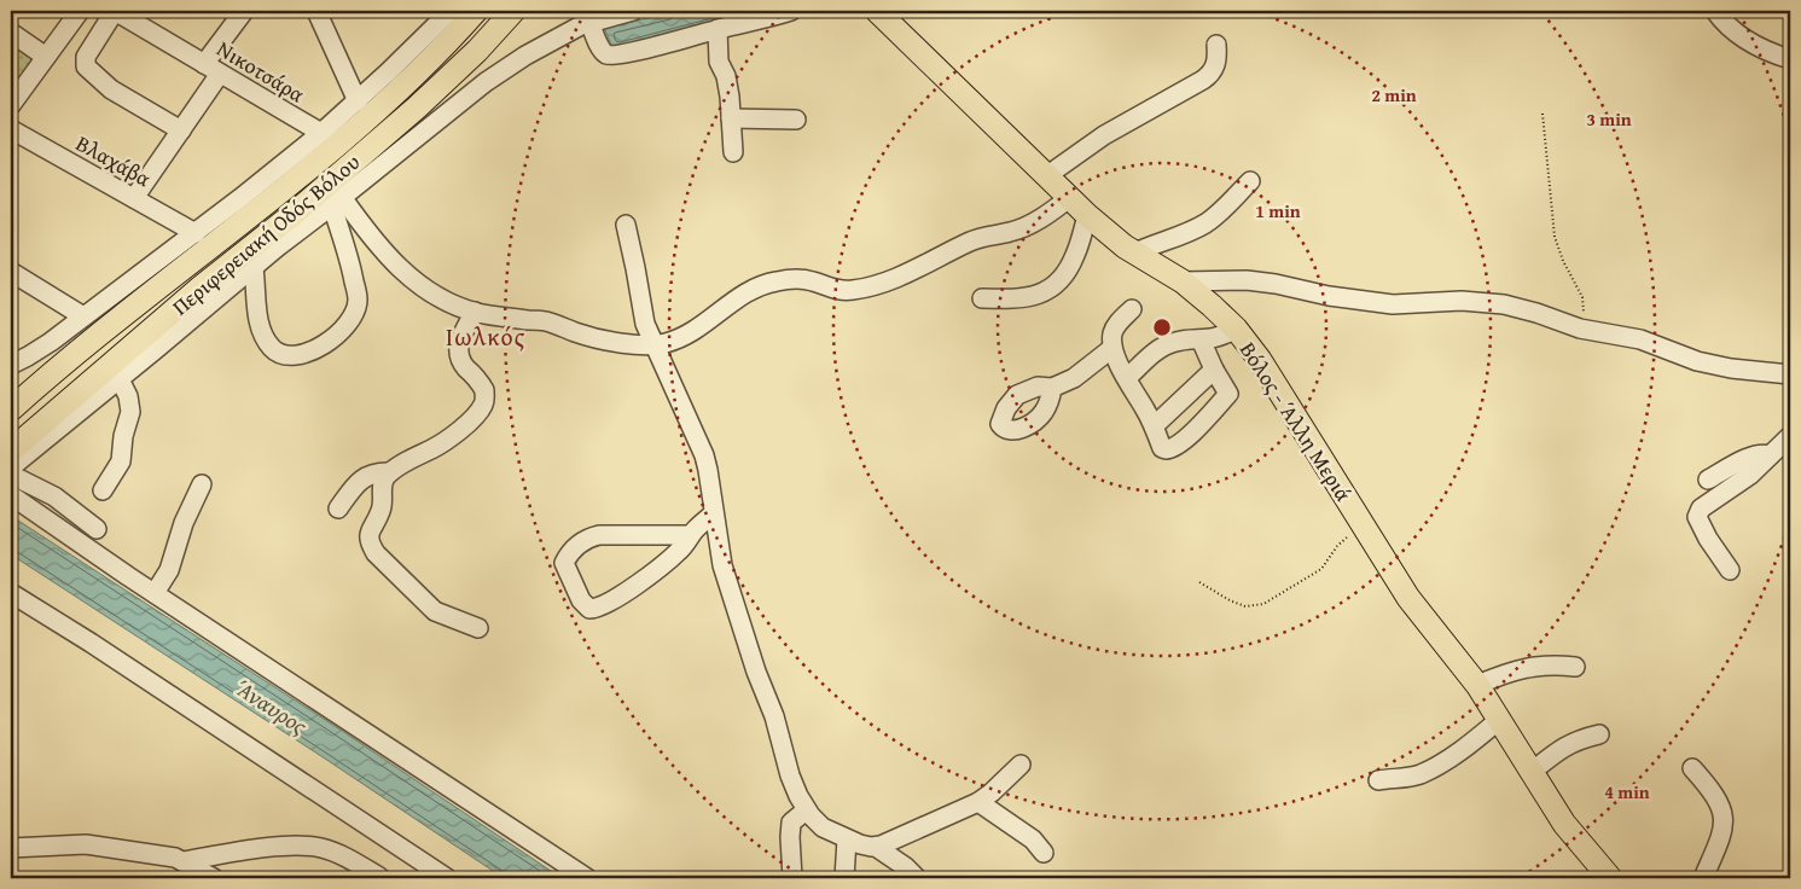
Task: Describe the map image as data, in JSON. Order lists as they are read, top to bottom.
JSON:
{
  "streets": {
    "main road": ["Περιφερειακή Οδός Βόλου", "Βόλος - Άλλη Μεριά"],
    "street": ["Νικοτσάρα", "Βλαχάβα"]
  },
  "districts": ["Ιωλκός"],
  "water": ["Άναυρος"],
  "rings": [
    "2 min",
    "3 min",
    "1 min",
    "4 min"
  ]
}
